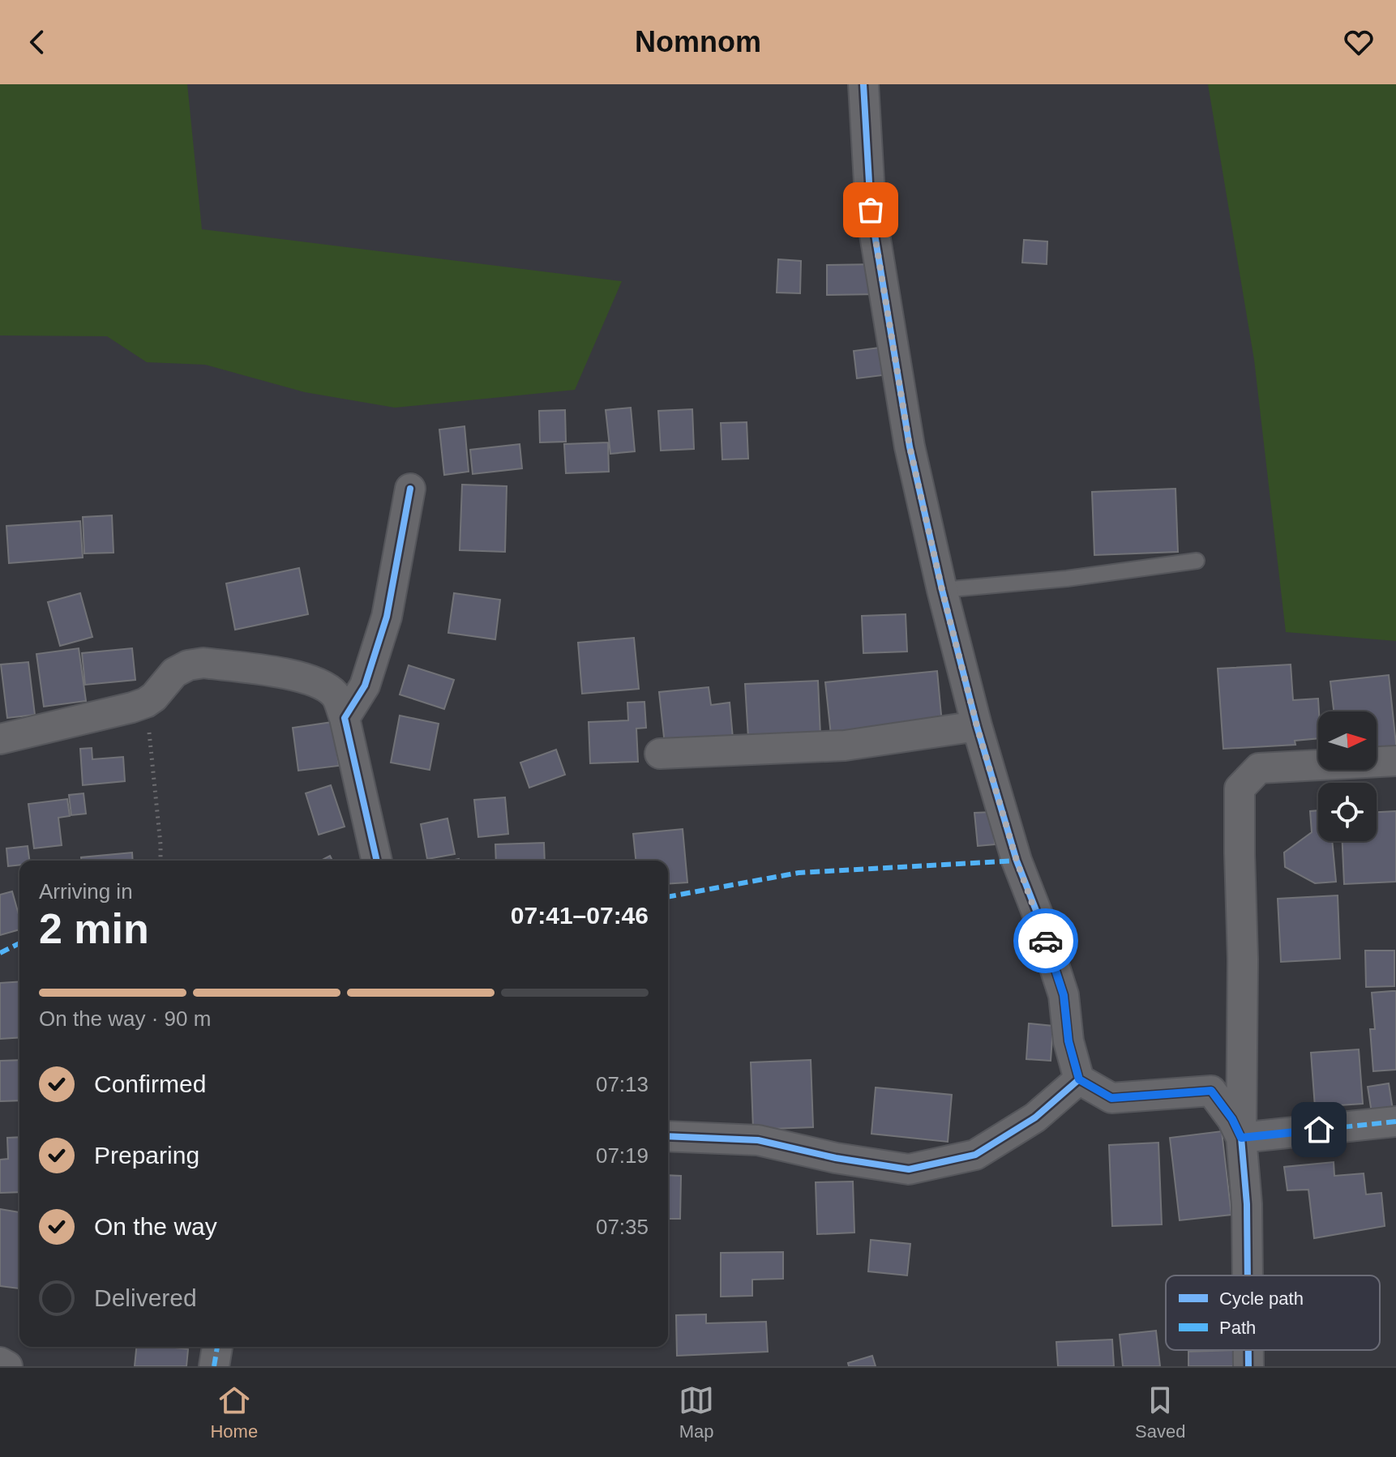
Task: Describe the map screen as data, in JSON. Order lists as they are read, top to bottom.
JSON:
{
  "legend": ["Cycle path", "Path"],
  "north": "right",
  "page": {
    "header": "Nomnom",
    "heading": ["2 min", "Arriving in", "07:41–07:46"],
    "bar": "On the way · 90 m",
    "list": [
      ["Confirmed", "07:13"],
      ["Preparing", "07:19"],
      ["On the way", "07:35"],
      "Delivered"
    ],
    "tabs": ["Home", "Map", "Saved"]
  }
}
